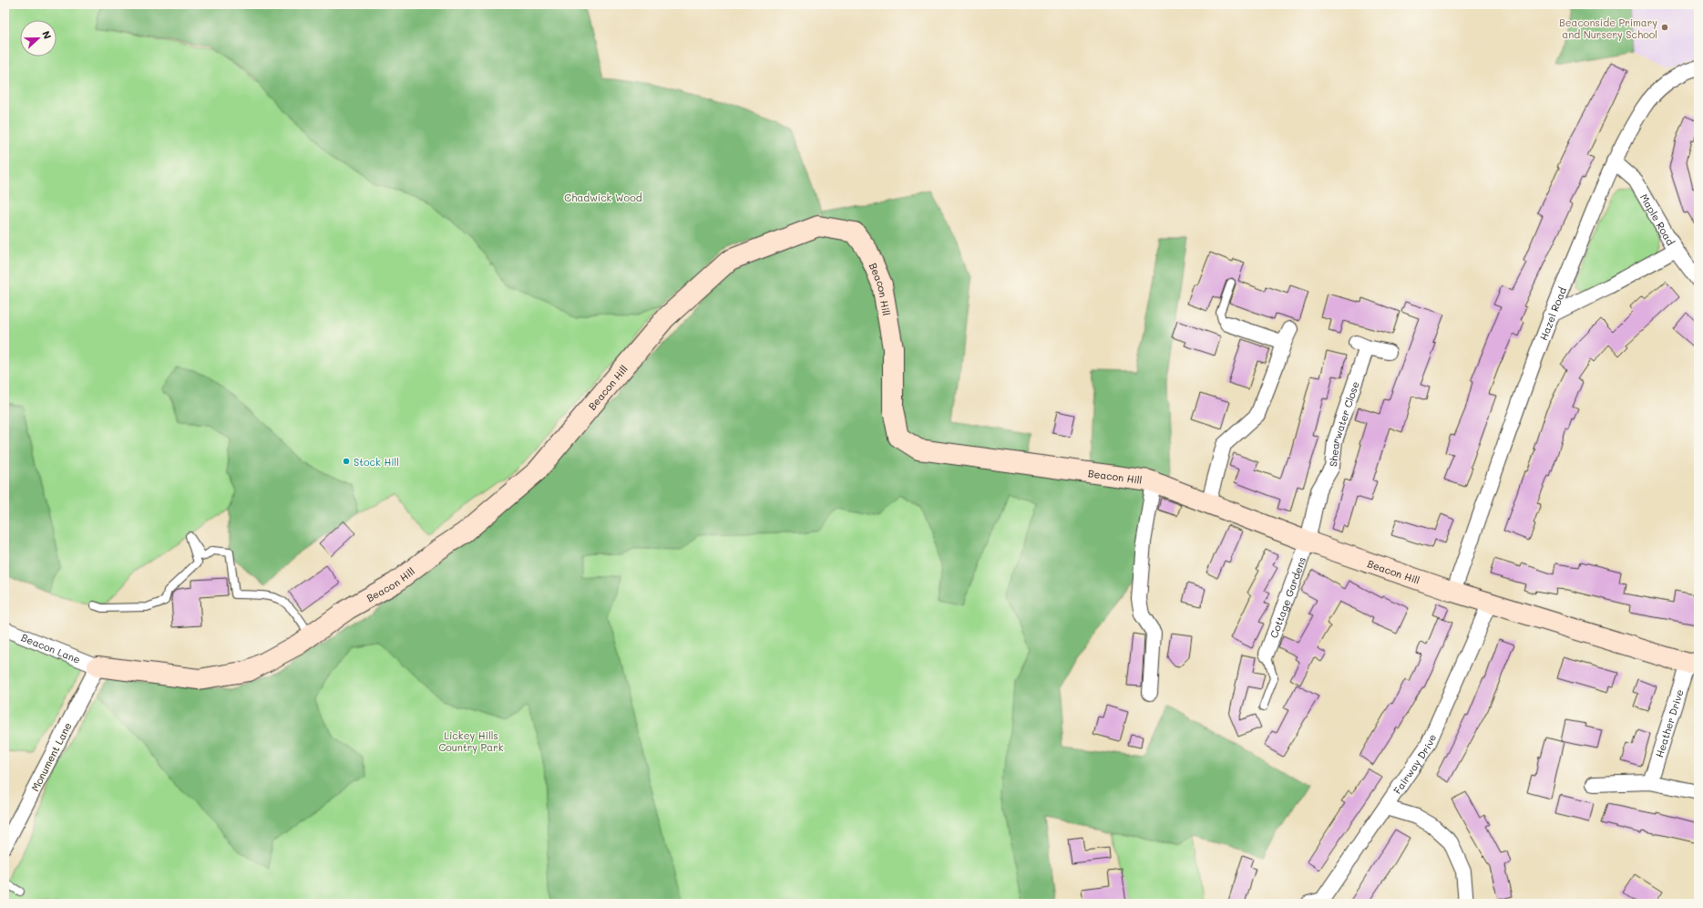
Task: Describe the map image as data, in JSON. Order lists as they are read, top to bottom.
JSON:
{
  "streets": {
    "street": [
      "Maple Road",
      "Beacon Hill",
      "Hazel Road",
      "Shearwater Close",
      "Cottage Gardens",
      "Beacon Lane",
      "Heather Drive",
      "Monument Lane",
      "Fairway Drive"
    ]
  },
  "crossings": [
    ["Maple Road", "Hazel Road"],
    ["Beacon Hill", "Hazel Road"],
    ["Beacon Hill", "Shearwater Close"],
    ["Beacon Hill", "Cottage Gardens"],
    ["Beacon Hill", "Beacon Lane"],
    ["Beacon Hill", "Heather Drive"],
    ["Beacon Hill", "Monument Lane"],
    ["Beacon Hill", "Fairway Drive"],
    ["Shearwater Close", "Cottage Gardens"],
    ["Beacon Lane", "Monument Lane"]
  ],
  "parks": ["Chadwick Wood", "Lickey Hills Country Park"],
  "places": ["Beaconside Primary and Nursery School", "Stock Hill"],
  "north": "right"
}
